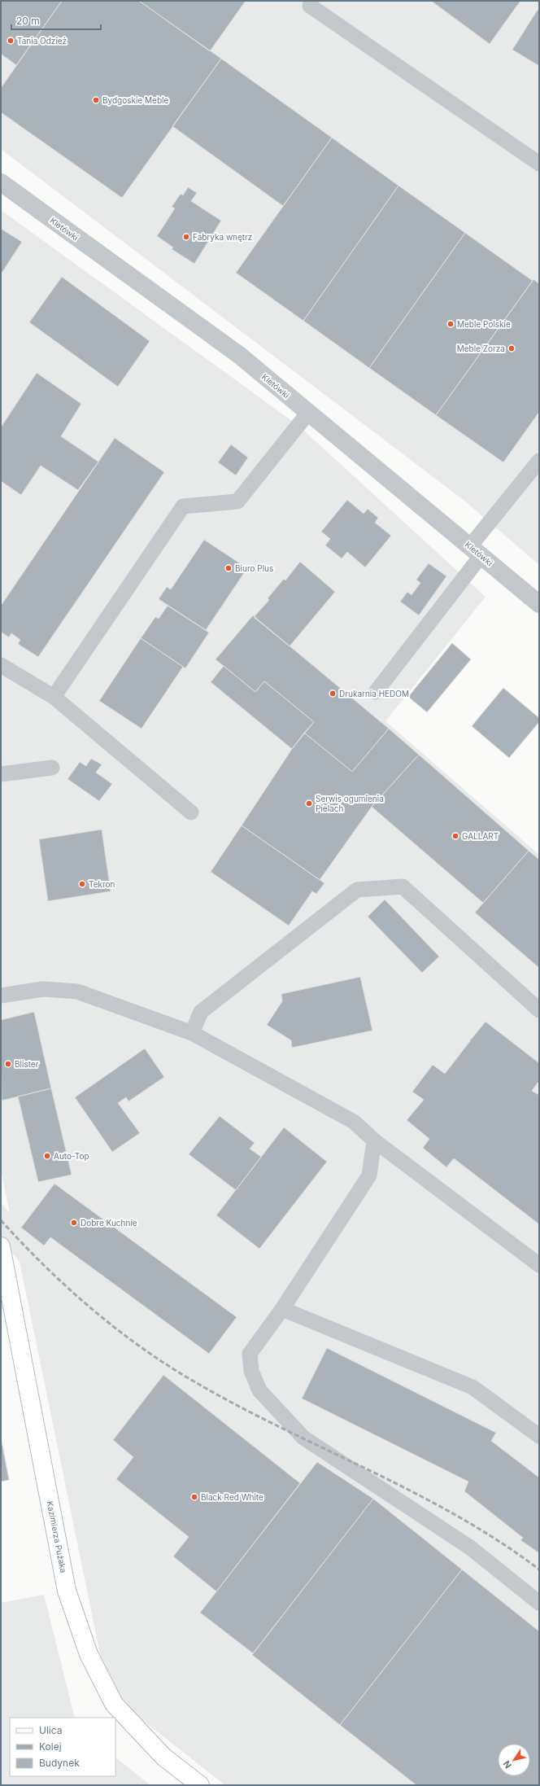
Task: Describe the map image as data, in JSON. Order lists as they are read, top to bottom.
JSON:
{
  "streets": {
    "street": ["Kletówki", "Kazimierza Pużaka"]
  },
  "places": [
    "Tania Odzież",
    "Bydgoskie Meble",
    "Fabryka wnętrz",
    "Meble Polskie",
    "Meble Zorza",
    "Biuro Plus",
    "Drukarnia HEDOM",
    "Serwis ogumienia Pielach",
    "GALLART",
    "Tekron",
    "Blister",
    "Auto-Top",
    "Dobre Kuchnie",
    "Black Red White"
  ],
  "legend": ["Ulica", "Kolej", "Budynek"],
  "scale_bar": "20 m",
  "north": "bottom left"
}
